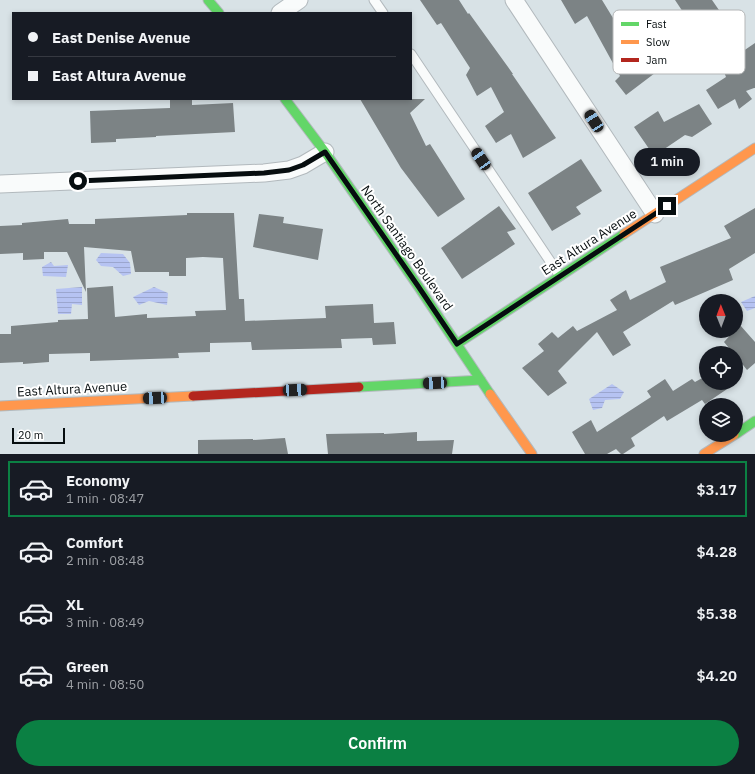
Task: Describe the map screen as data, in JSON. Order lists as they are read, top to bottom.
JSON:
{
  "streets": {
    "street": ["East Altura Avenue", "North Santiago Boulevard"]
  },
  "crossings": [
    ["East Altura Avenue", "North Santiago Boulevard"]
  ],
  "legend": ["Fast", "Slow", "Jam"],
  "scale_bar": "20 m",
  "north": "top",
  "page": {
    "banner": ["East Denise Avenue", "East Altura Avenue"],
    "bubble": "1 min",
    "scale": "20 m",
    "list": [
      {
        "name": "Economy",
        "note": "1 min · 08:47",
        "value": "$3.17"
      },
      {
        "name": "Comfort",
        "note": "2 min · 08:48",
        "value": "$4.28"
      },
      {
        "name": "XL",
        "note": "3 min · 08:49",
        "value": "$5.38"
      },
      {
        "name": "Green",
        "note": "4 min · 08:50",
        "value": "$4.20"
      }
    ],
    "buttons": "Confirm"
  }
}
